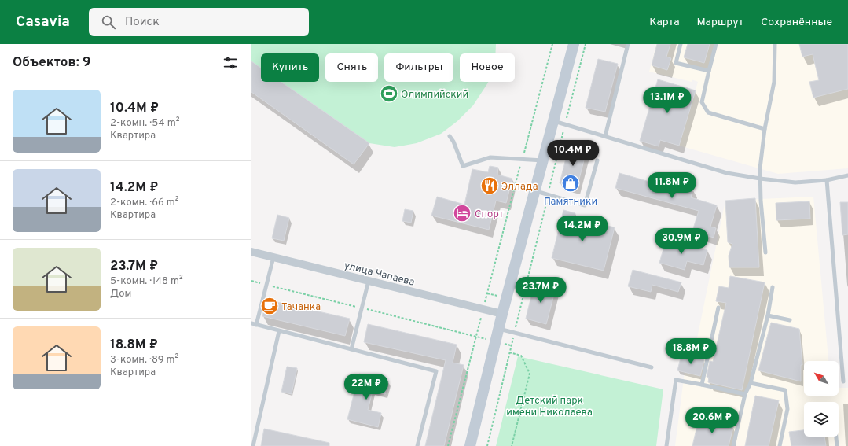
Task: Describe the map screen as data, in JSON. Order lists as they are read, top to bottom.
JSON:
{
  "streets": {
    "street": ["улица Чапаева"]
  },
  "parks": ["Детский парк имени Николаева"],
  "places": {
    "sports": ["Олимпийский"],
    "shop": ["Памятники"],
    "restaurant": ["Эллада"],
    "hotel": ["Спорт"],
    "cafe": ["Тачанка"]
  },
  "north": "top left",
  "page": {
    "header": "Casavia",
    "search": "Поиск",
    "nav": ["Карта", "Маршрут", "Сохранённые"],
    "heading": "Объектов: 9",
    "chip": [
      "Купить",
      "Снять",
      "Фильтры",
      "Новое"
    ],
    "list": [
      {
        "name": "10.4M ₽",
        "note": "2-комн. · 54 m² · Квартира"
      },
      {
        "name": "14.2M ₽",
        "note": "2-комн. · 66 m² · Квартира"
      },
      {
        "name": "23.7M ₽",
        "note": "5-комн. · 148 m² · Дом"
      },
      {
        "name": "18.8M ₽",
        "note": "3-комн. · 89 m² · Квартира"
      }
    ],
    "price": [
      "13.1M ₽",
      "10.4M ₽",
      "11.8M ₽",
      "14.2M ₽",
      "30.9M ₽",
      "23.7M ₽",
      "18.8M ₽",
      "22M ₽",
      "20.6M ₽"
    ]
  }
}
